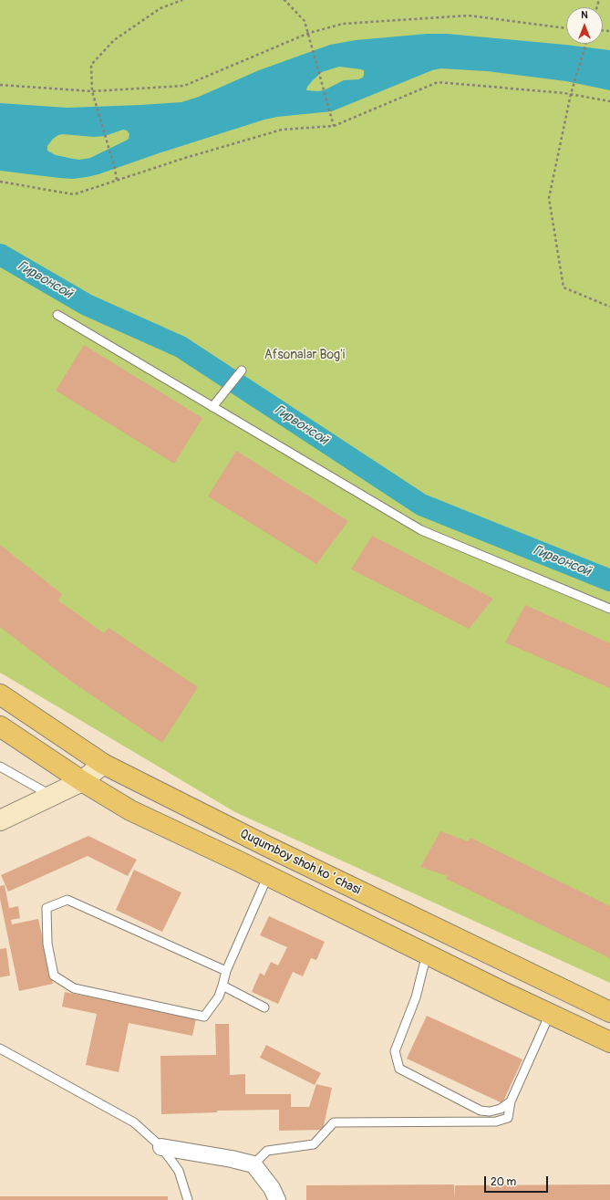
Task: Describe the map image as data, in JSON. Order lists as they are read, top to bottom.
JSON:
{
  "streets": {
    "main road": ["Ququmboy shoh koʻchasi"]
  },
  "water": ["Гирвонсой"],
  "parks": ["Afsonalar Bog'i"],
  "scale_bar": "20 m",
  "north": "top"
}
